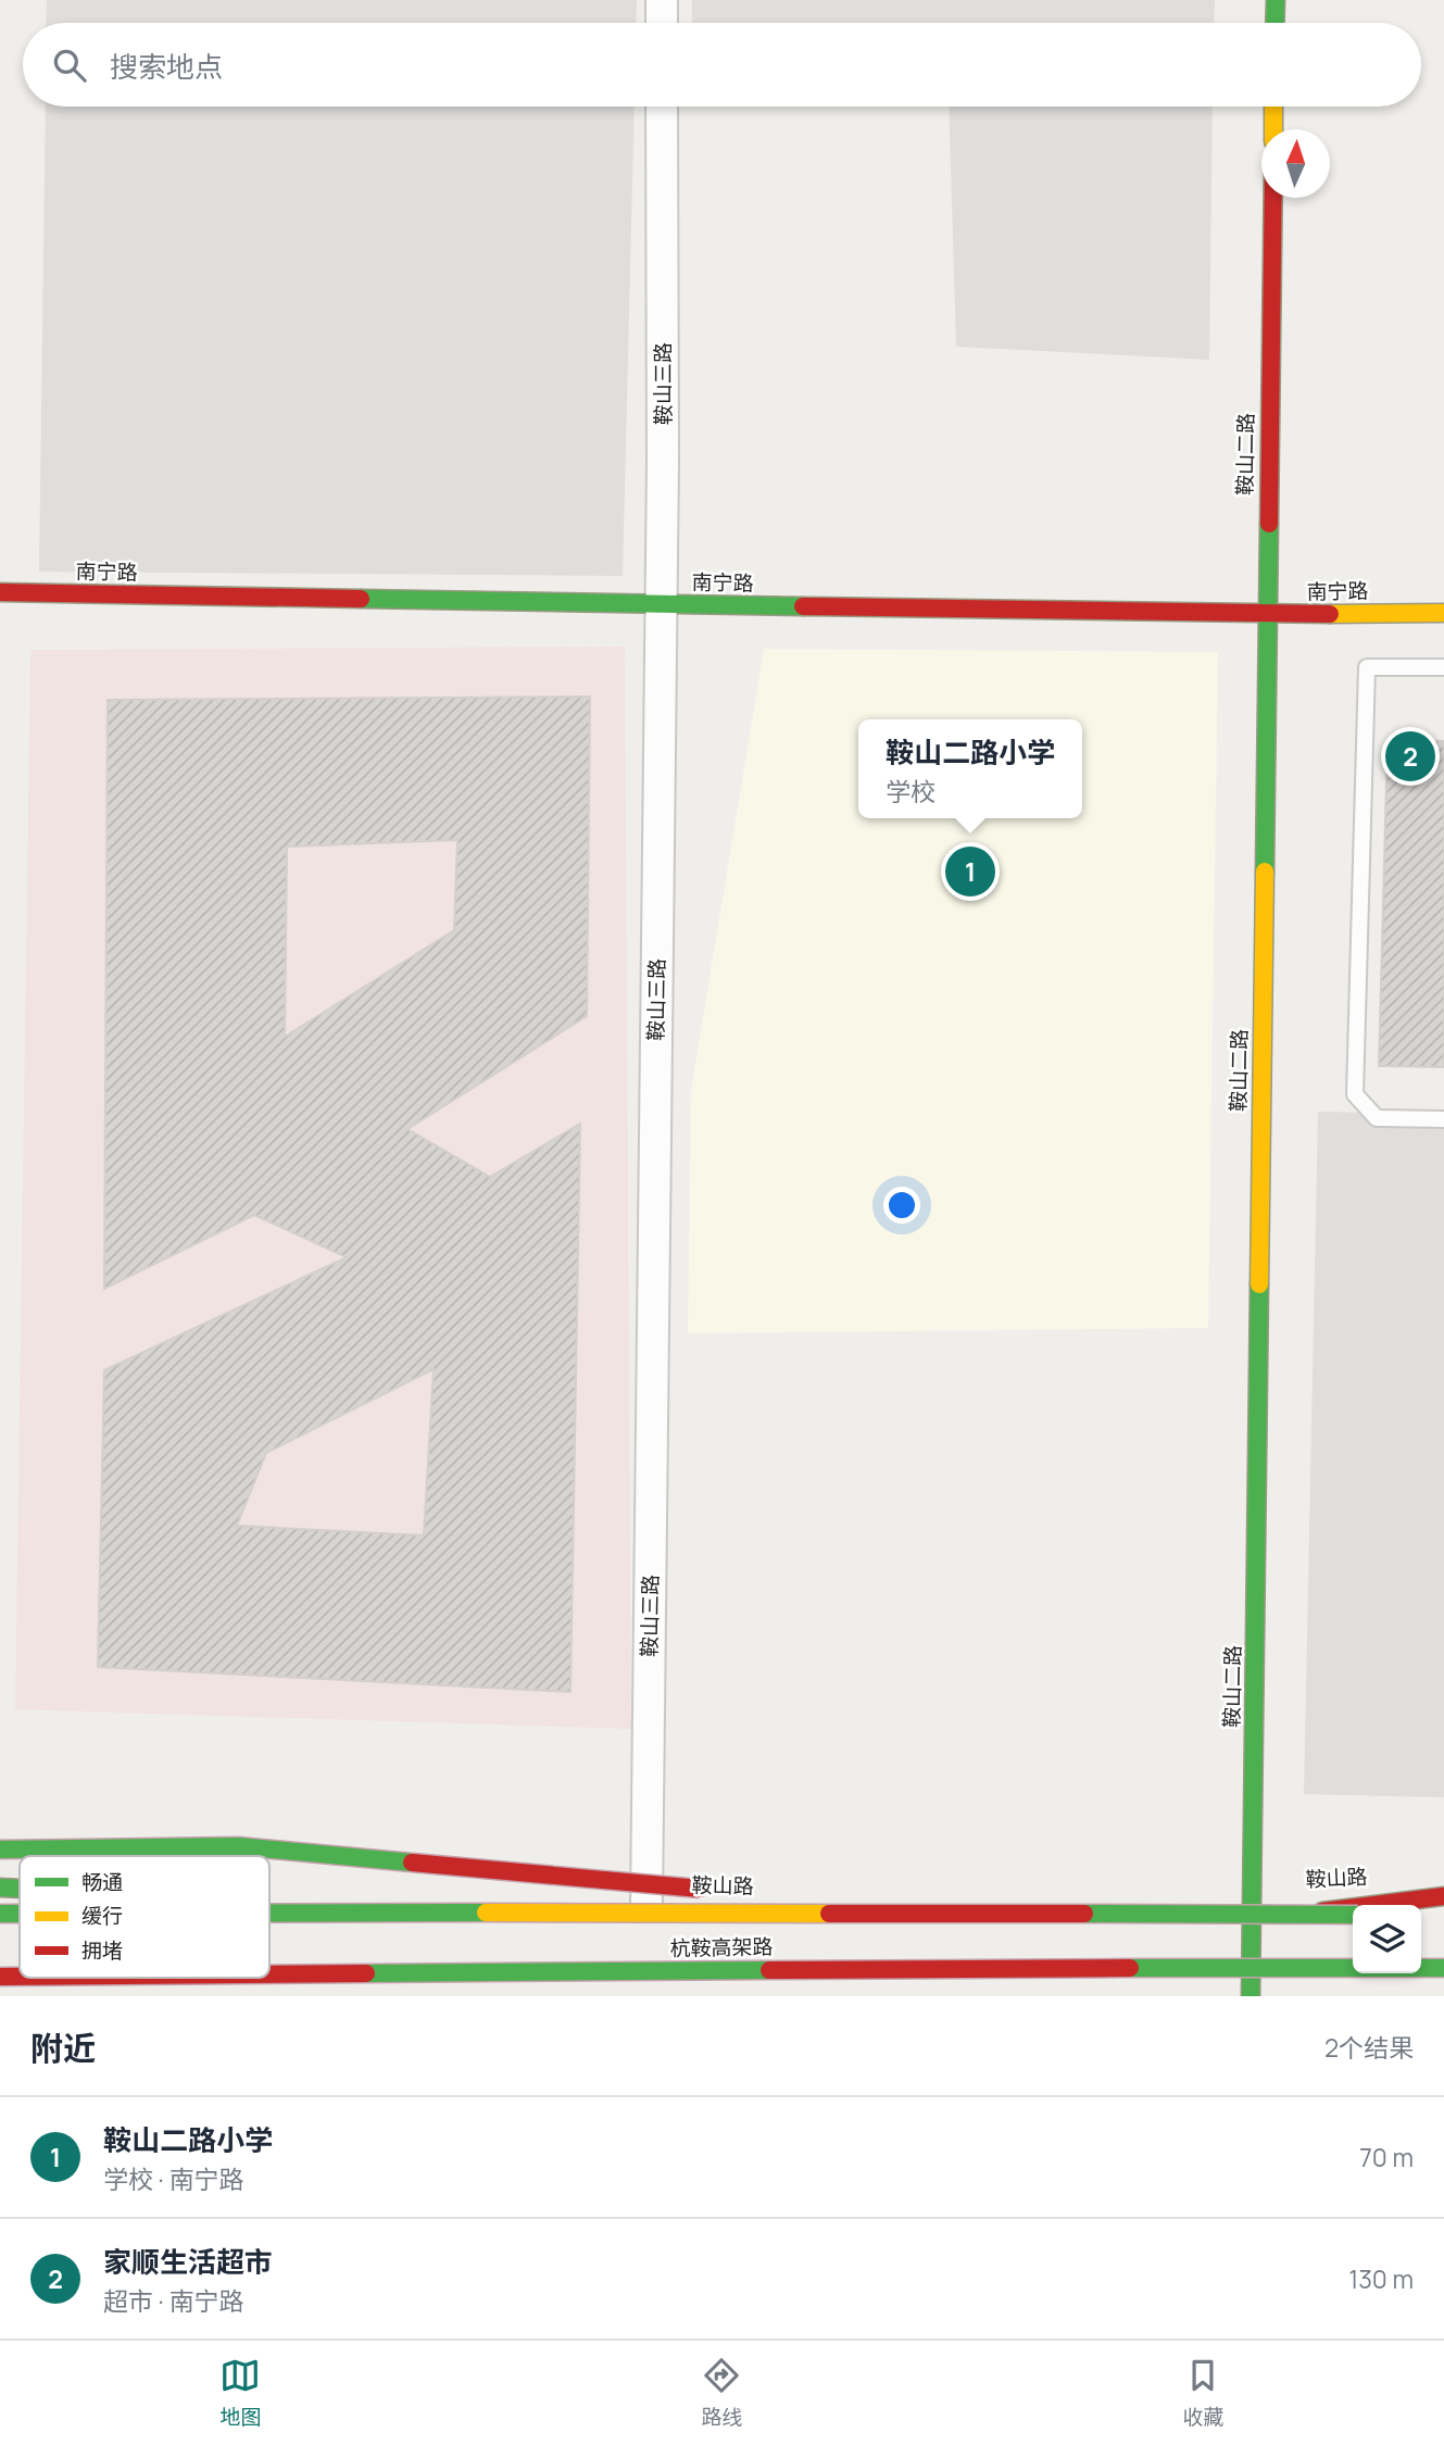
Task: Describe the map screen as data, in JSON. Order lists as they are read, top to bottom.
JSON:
{
  "streets": {
    "main road": [
      "鞍山二路",
      "南宁路",
      "鞍山路",
      "杭鞍高架路"
    ],
    "street": ["鞍山三路"]
  },
  "crossings": [
    ["鞍山三路", "南宁路"],
    ["鞍山三路", "鞍山路"],
    ["鞍山二路", "南宁路"],
    ["鞍山二路", "鞍山路"]
  ],
  "legend": ["畅通", "缓行", "拥堵"],
  "north": "top",
  "page": {
    "search": "搜索地点",
    "popup": ["鞍山二路小学", "学校"],
    "pins": ["2", "1"],
    "heading": ["附近", "2个结果"],
    "list": [
      {
        "mark": "1",
        "name": "鞍山二路小学",
        "note": "学校 · 南宁路",
        "value": "70 m"
      },
      {
        "mark": "2",
        "name": "家顺生活超市",
        "note": "超市 · 南宁路",
        "value": "130 m"
      }
    ],
    "nav": ["地图", "路线", "收藏"]
  }
}
